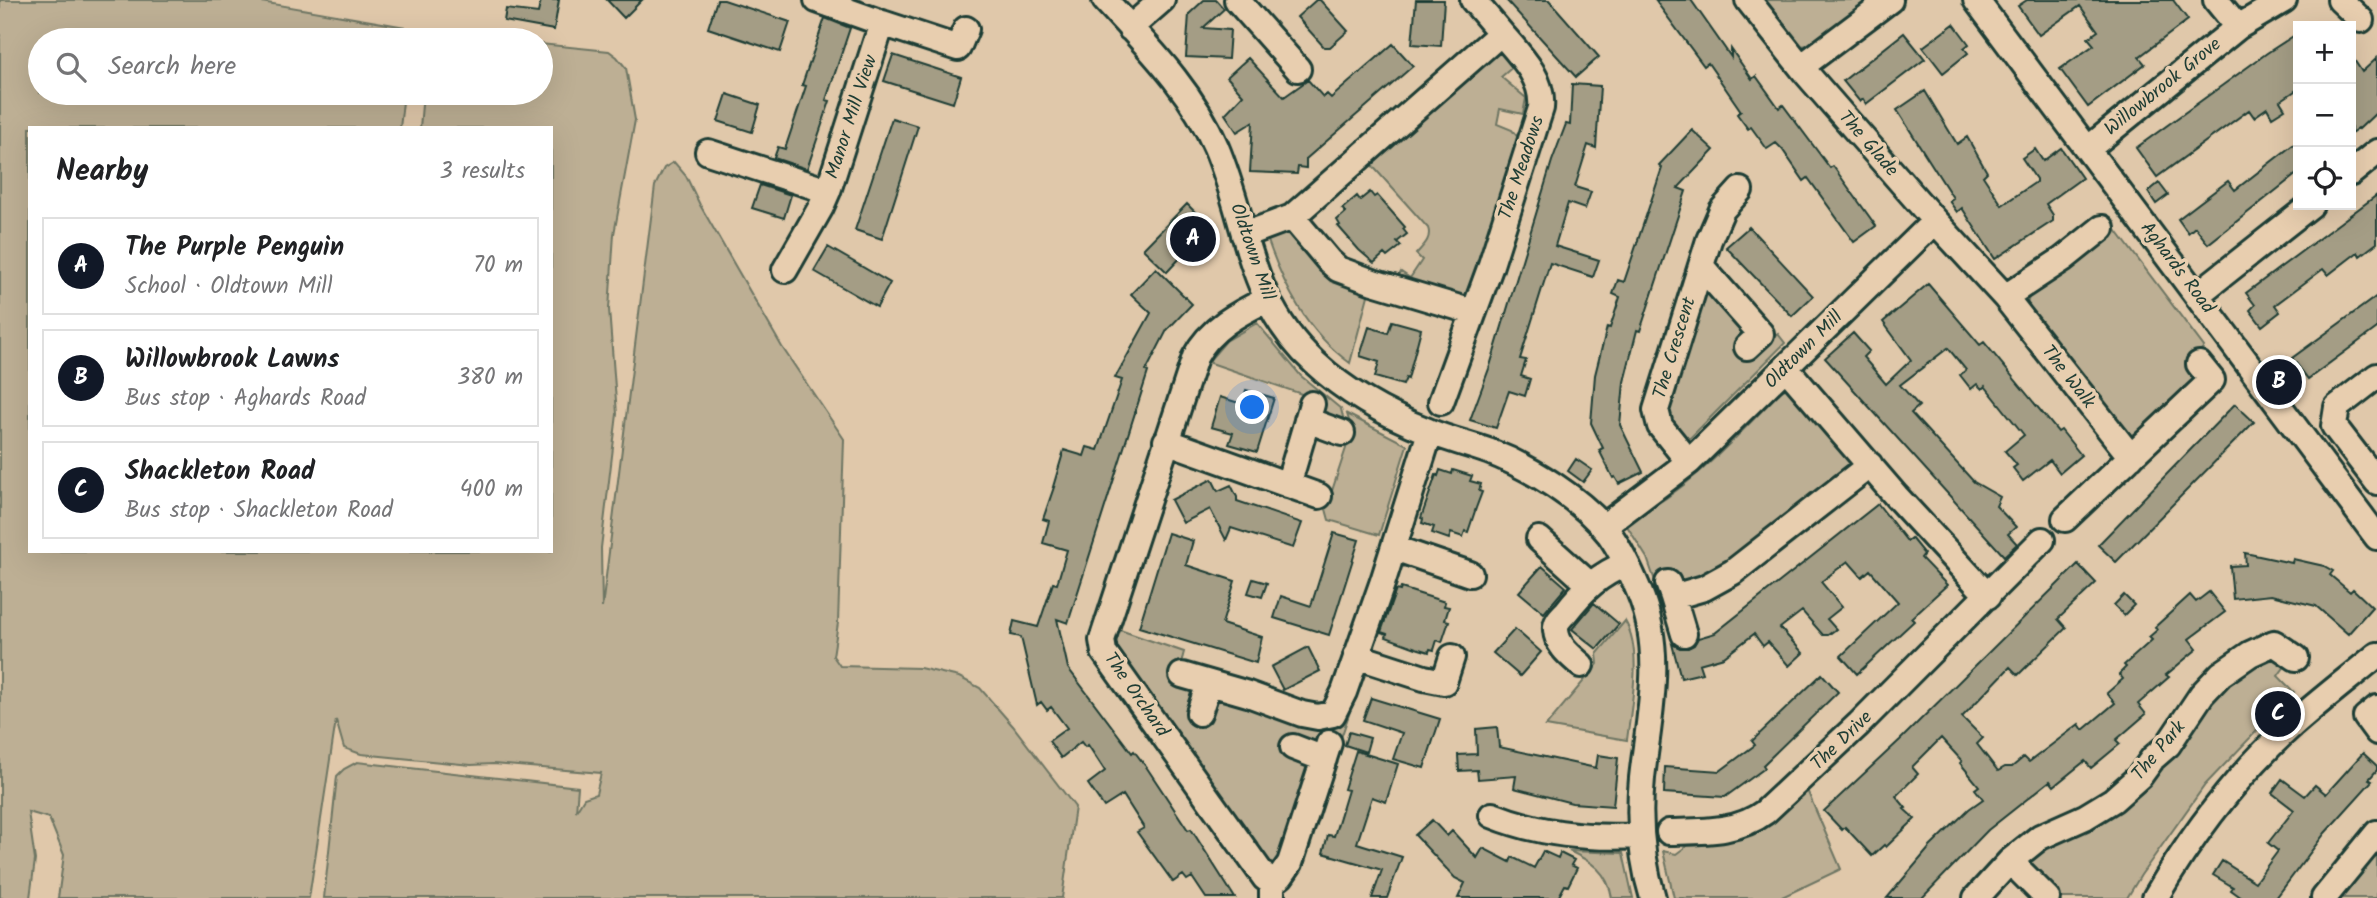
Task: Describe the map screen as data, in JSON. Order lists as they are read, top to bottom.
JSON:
{
  "streets": {
    "street": [
      "Willowbrook Grove",
      "Manor Mill View",
      "The Glade",
      "The Meadows",
      "Oldtown Mill",
      "Aghards Road",
      "The Crescent",
      "The Walk",
      "The Orchard",
      "The Drive",
      "The Park"
    ]
  },
  "crossings": [
    ["Willowbrook Grove", "Aghards Road"],
    ["The Glade", "Oldtown Mill"],
    ["The Glade", "The Walk"],
    ["Oldtown Mill", "The Crescent"],
    ["Oldtown Mill", "The Walk"],
    ["Oldtown Mill", "The Orchard"]
  ],
  "page": {
    "map_buttons": ["+", "−"],
    "search": "Search here",
    "heading": ["Nearby", "3 results"],
    "pins": ["A", "B", "C"],
    "list": [
      {
        "mark": "A",
        "name": "The Purple Penguin",
        "note": "School · Oldtown Mill",
        "value": "70 m"
      },
      {
        "mark": "B",
        "name": "Willowbrook Lawns",
        "note": "Bus stop · Aghards Road",
        "value": "380 m"
      },
      {
        "mark": "C",
        "name": "Shackleton Road",
        "note": "Bus stop · Shackleton Road",
        "value": "400 m"
      }
    ]
  }
}
